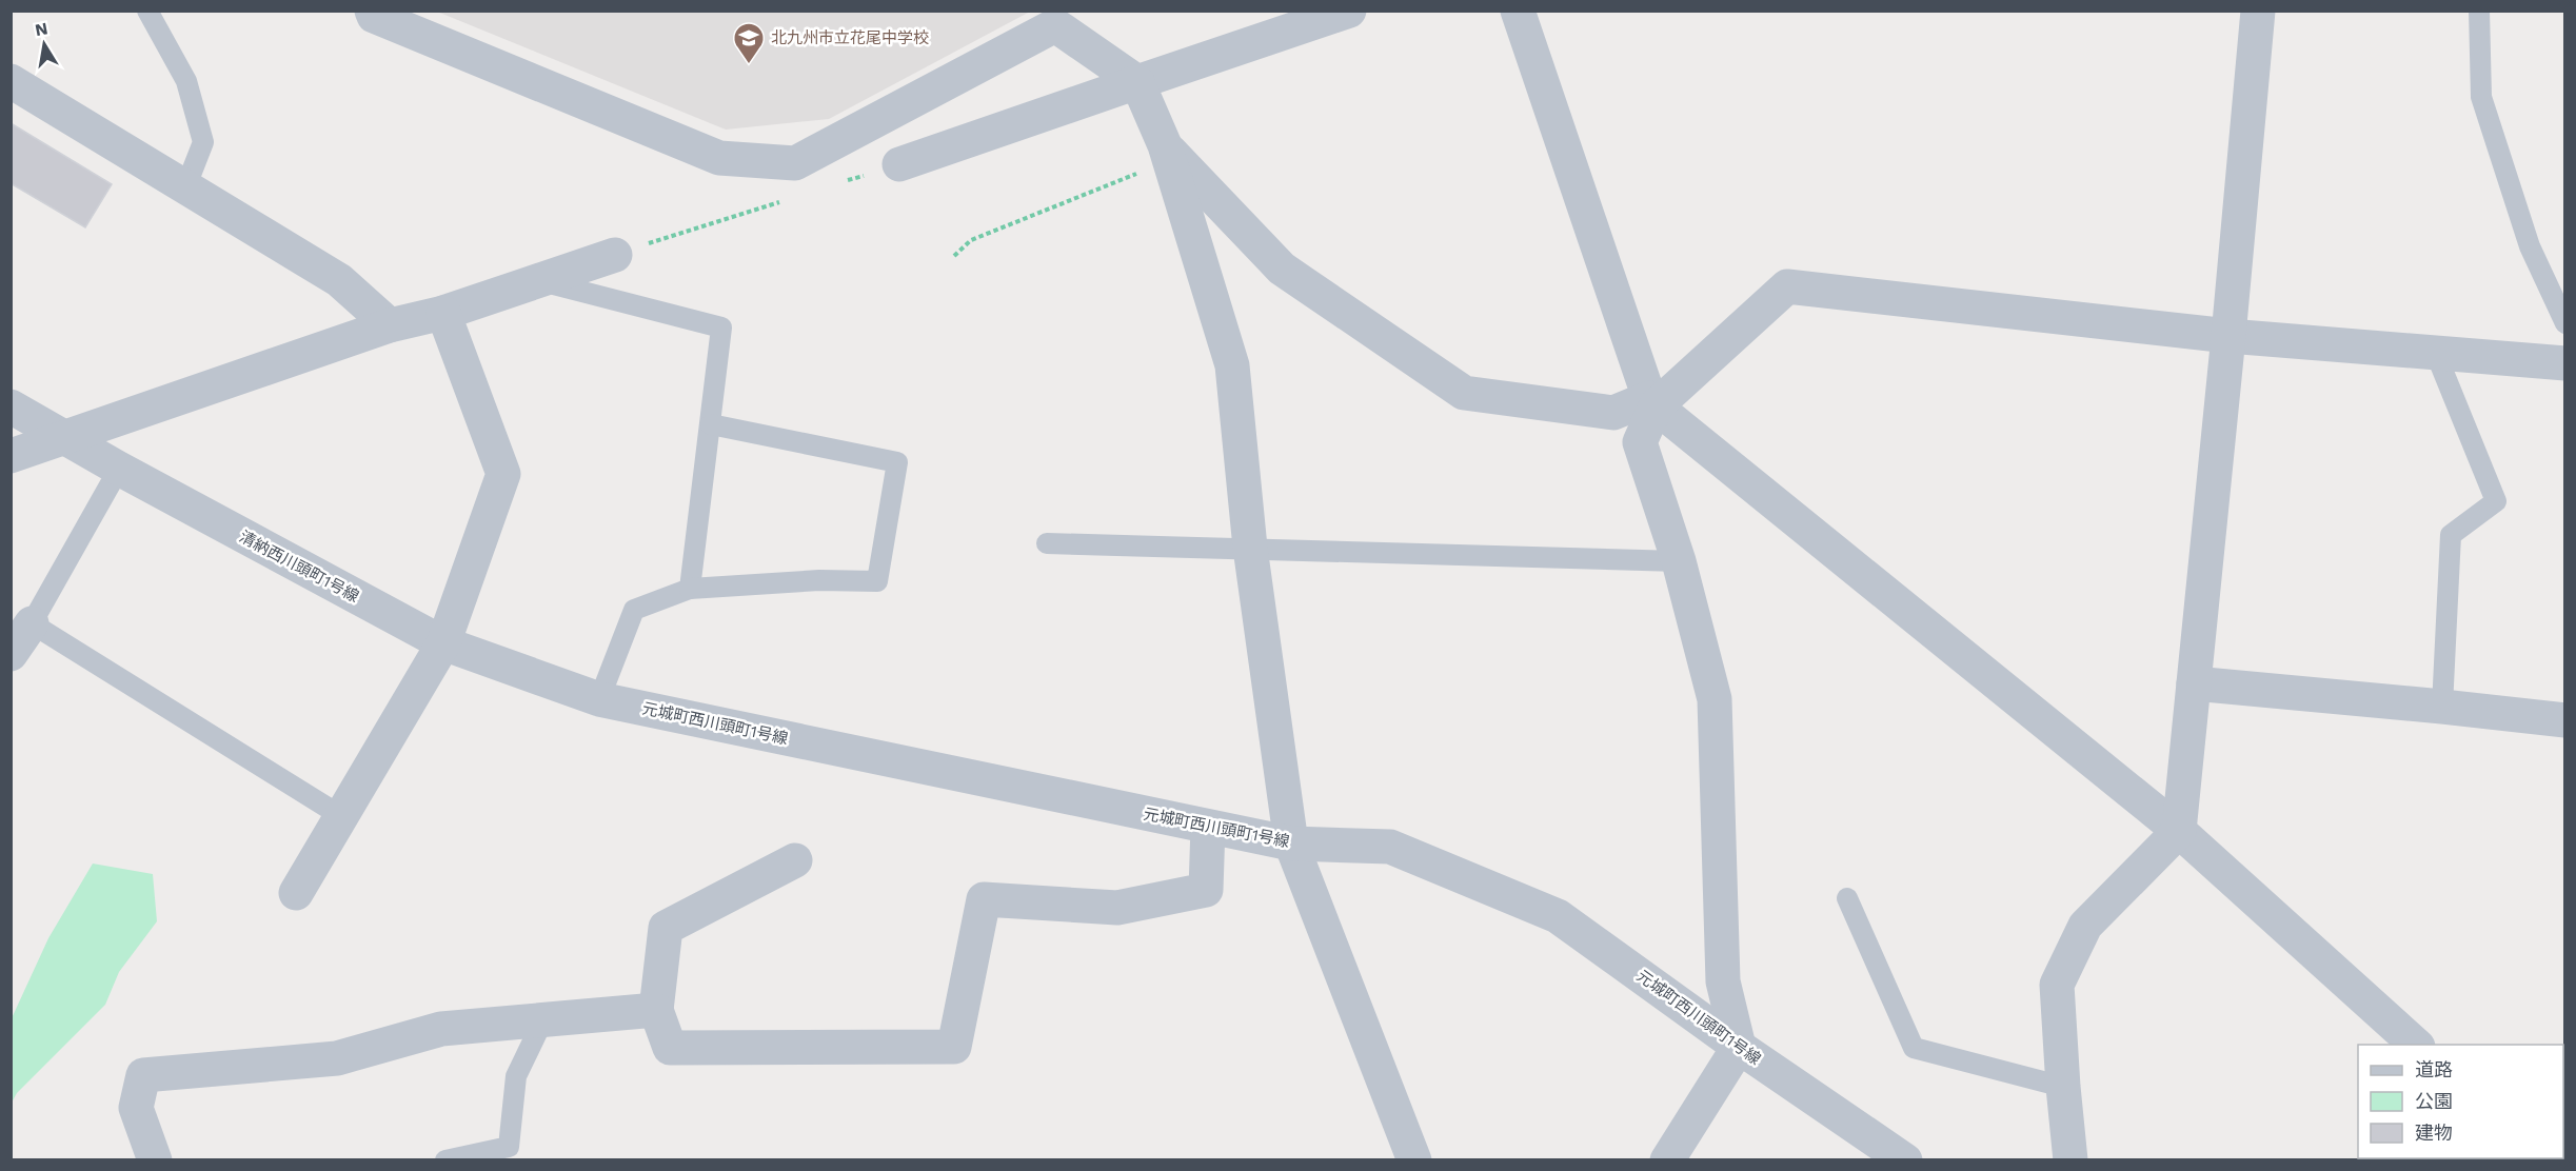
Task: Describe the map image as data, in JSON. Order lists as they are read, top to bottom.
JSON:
{
  "streets": {
    "street": ["清納西川頭町1号線", "元城町西川頭町1号線"]
  },
  "crossings": [
    ["清納西川頭町1号線", "元城町西川頭町1号線"]
  ],
  "places": {
    "school or university": ["北九州市立花尾中学校"]
  },
  "legend": ["道路", "公園", "建物"],
  "north": "top"
}
